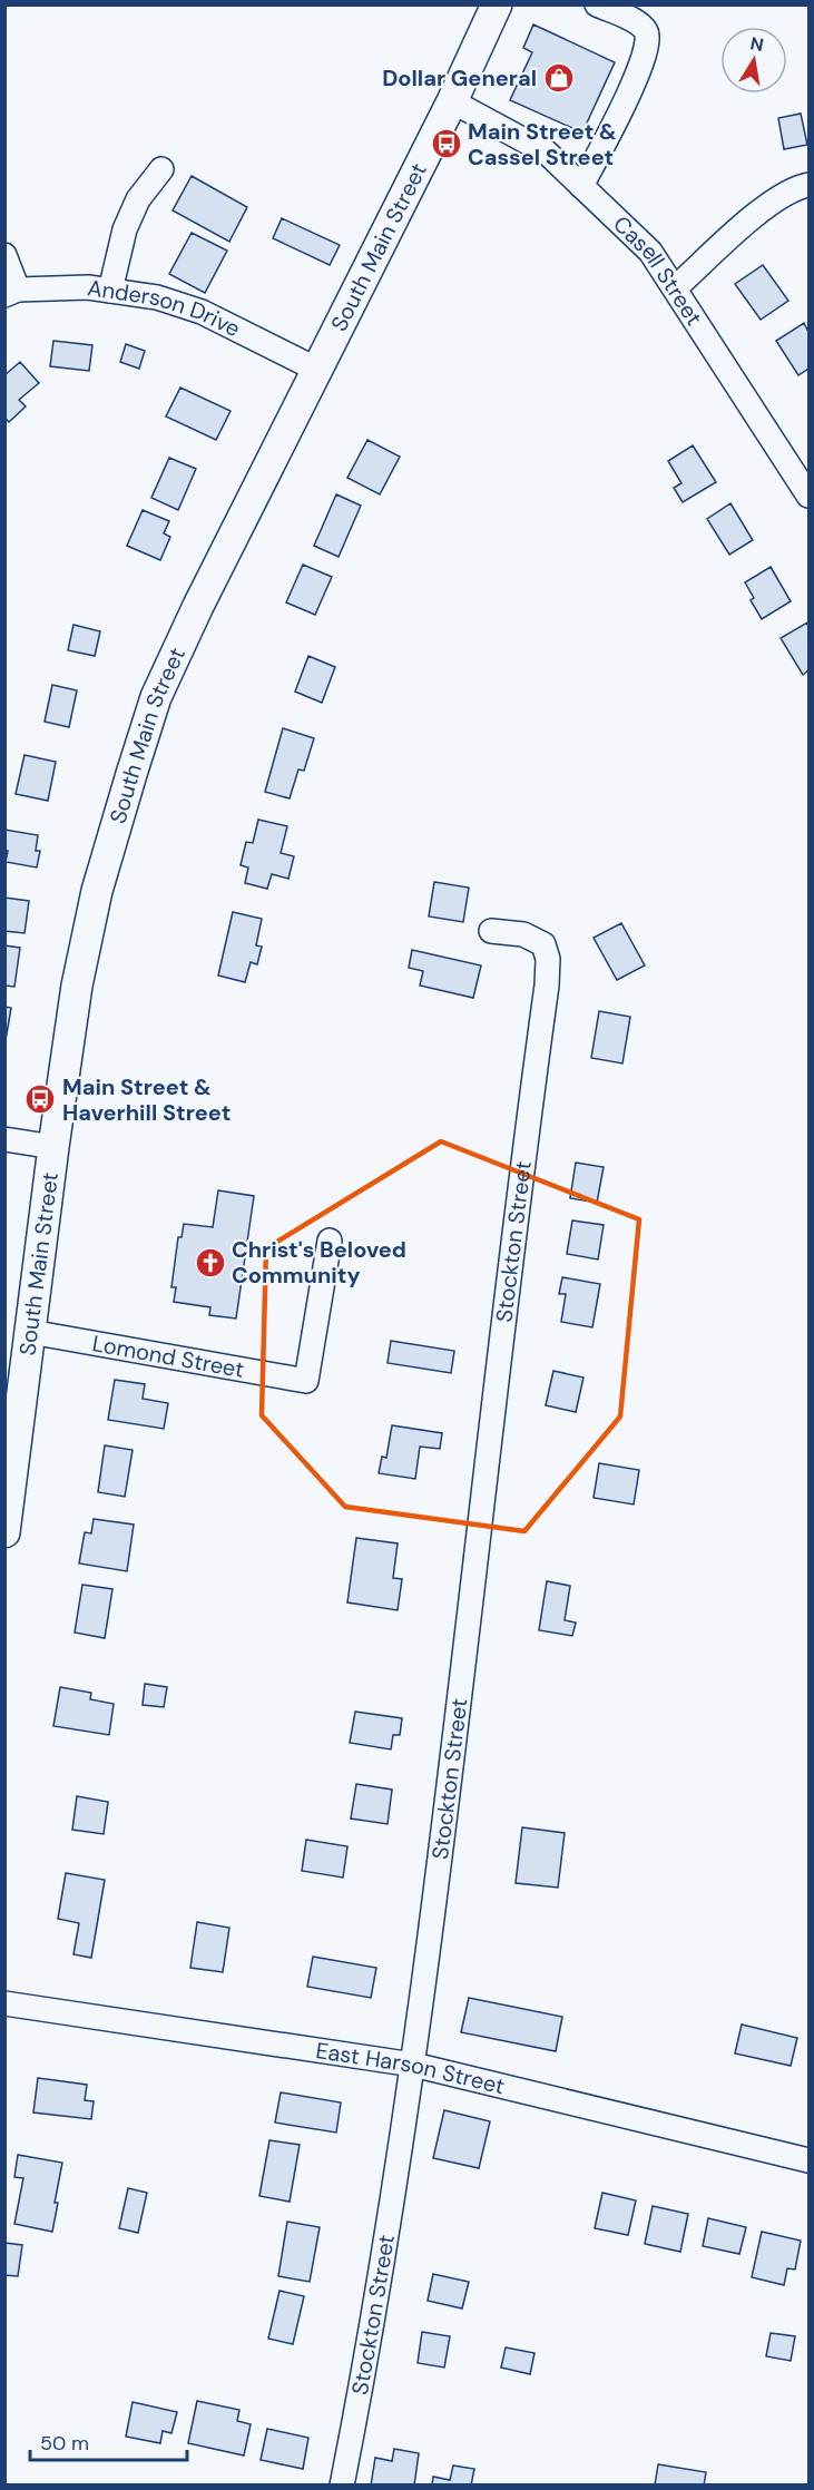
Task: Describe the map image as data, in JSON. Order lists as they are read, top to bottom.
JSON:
{
  "streets": {
    "main road": ["South Main Street"],
    "street": [
      "Casell Street",
      "Anderson Drive",
      "Stockton Street",
      "Lomond Street",
      "East Harson Street"
    ]
  },
  "crossings": [
    ["South Main Street", "Casell Street"],
    ["South Main Street", "Anderson Drive"],
    ["South Main Street", "Lomond Street"],
    ["Stockton Street", "East Harson Street"]
  ],
  "places": {
    "shop": ["Dollar General"],
    "bus stop": ["Main Street & Cassel Street", "Main Street & Haverhill Street"],
    "church": ["Christ's Beloved Community"]
  },
  "scale_bar": "50 m",
  "north": "top"
}
